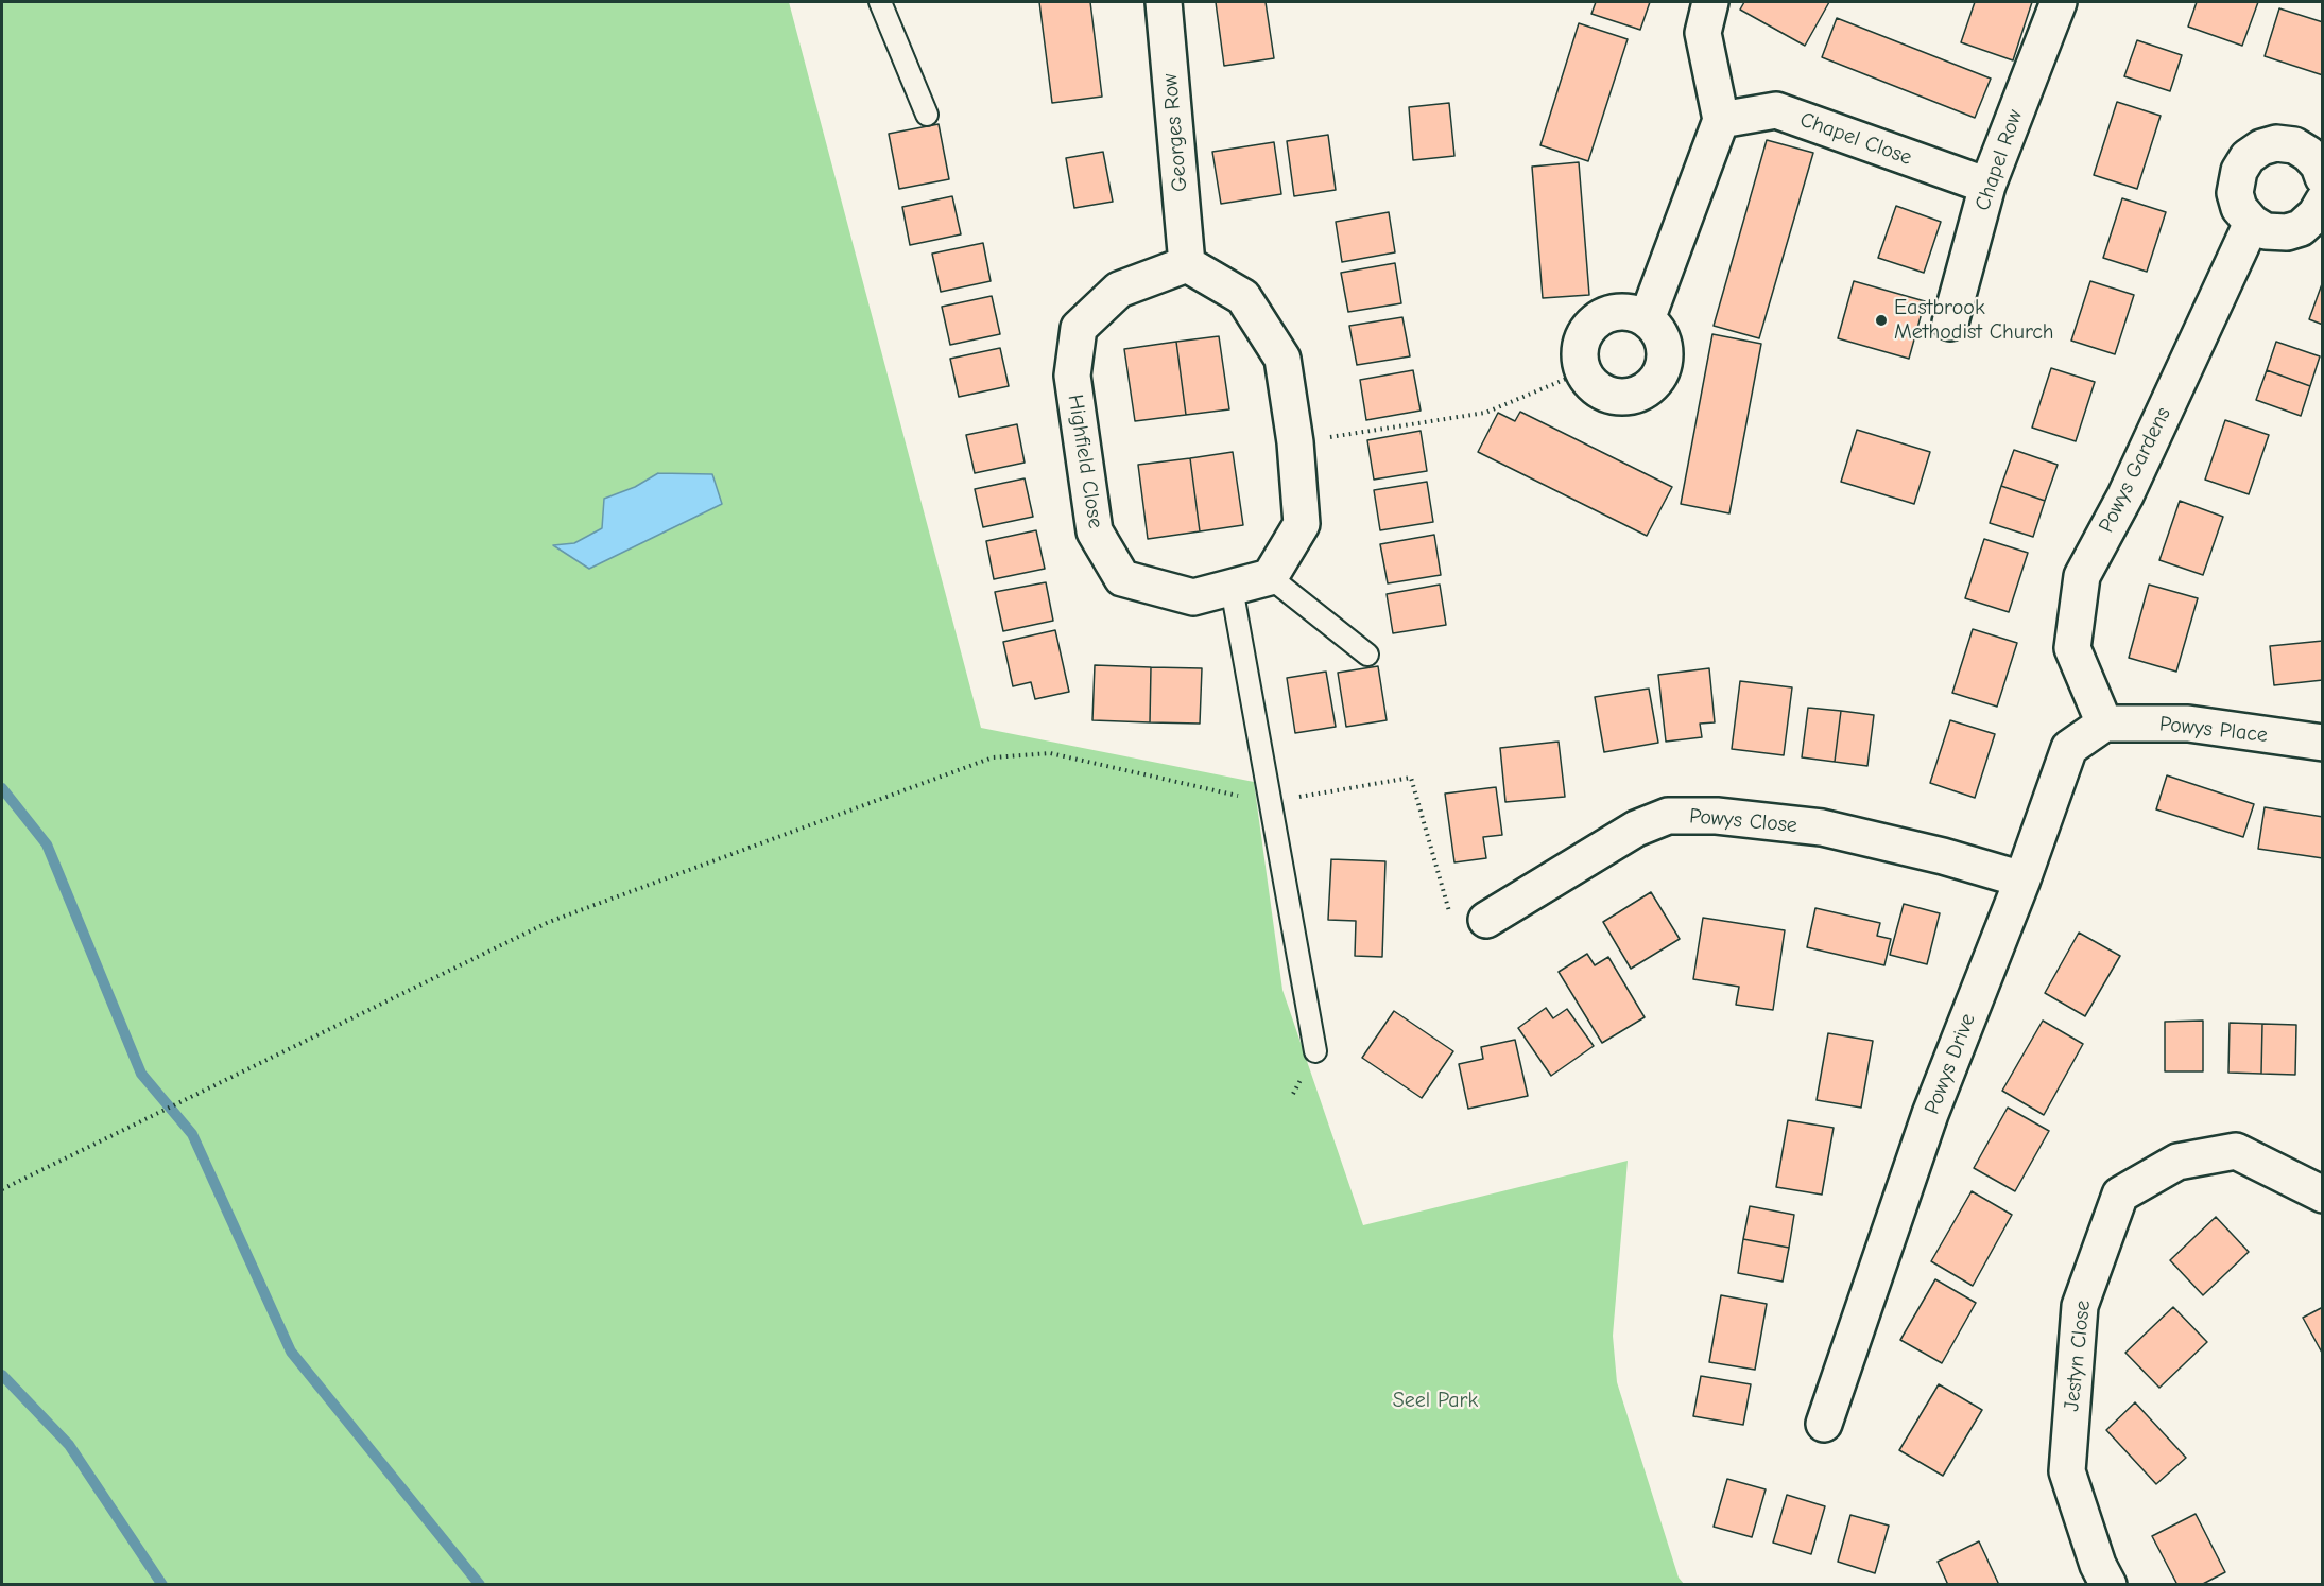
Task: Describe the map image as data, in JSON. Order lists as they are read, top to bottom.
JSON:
{
  "streets": {
    "street": [
      "Georges Row",
      "Chapel Close",
      "Chapel Row",
      "Highfield Close",
      "Powys Gardens",
      "Powys Place",
      "Powys Close",
      "Powys Drive",
      "Jestyn Close"
    ]
  },
  "crossings": [
    ["Georges Row", "Highfield Close"],
    ["Chapel Close", "Chapel Row"],
    ["Powys Gardens", "Powys Place"],
    ["Powys Gardens", "Powys Drive"],
    ["Powys Place", "Powys Drive"],
    ["Powys Close", "Powys Drive"]
  ],
  "parks": ["Seel Park"],
  "places": ["Eastbrook Methodist Church"]
}
